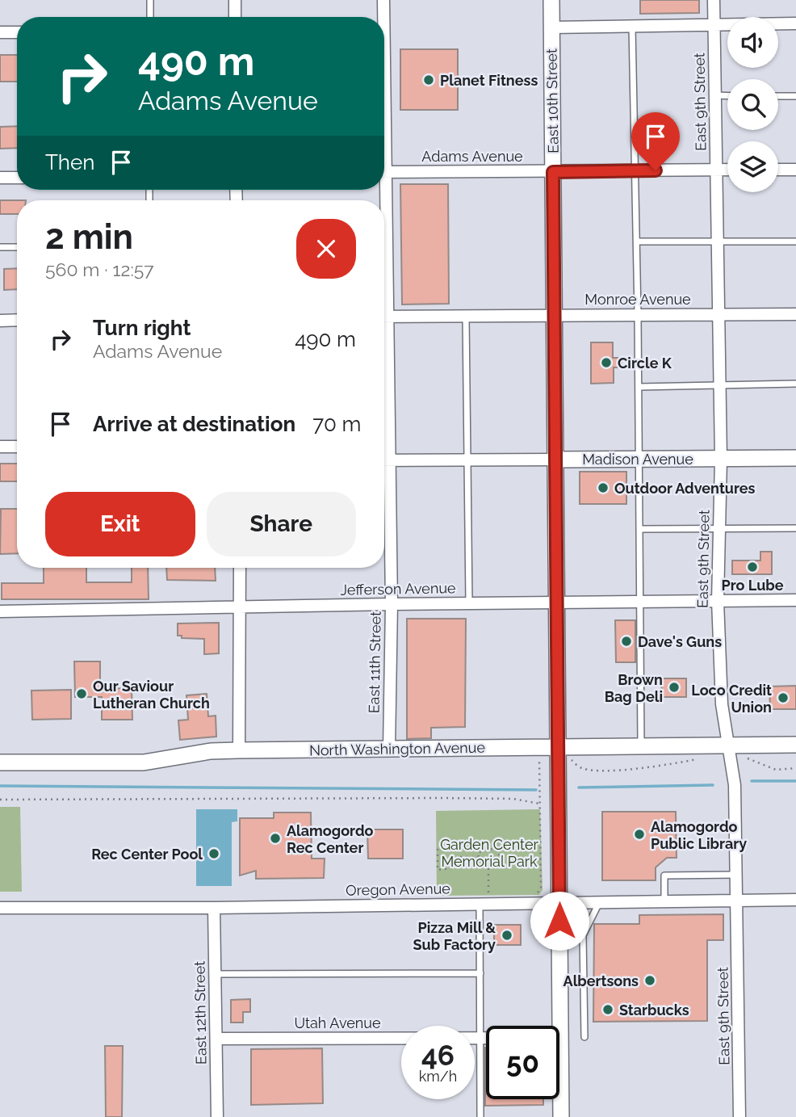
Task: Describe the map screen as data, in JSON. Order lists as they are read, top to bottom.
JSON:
{
  "streets": {
    "main road": ["East 10th Street", "Madison Avenue", "North Washington Avenue"],
    "street": [
      "East 9th Street",
      "Adams Avenue",
      "Monroe Avenue",
      "Jefferson Avenue",
      "East 11th Street",
      "Oregon Avenue",
      "East 12th Street",
      "Utah Avenue"
    ]
  },
  "crossings": [
    ["East 10th Street", "Adams Avenue"],
    ["East 10th Street", "Monroe Avenue"],
    ["East 10th Street", "Madison Avenue"],
    ["East 10th Street", "Jefferson Avenue"],
    ["East 10th Street", "North Washington Avenue"],
    ["East 10th Street", "Oregon Avenue"],
    ["East 10th Street", "Utah Avenue"],
    ["East 9th Street", "Adams Avenue"],
    ["East 9th Street", "Monroe Avenue"],
    ["East 9th Street", "Madison Avenue"],
    ["East 9th Street", "Jefferson Avenue"],
    ["East 9th Street", "North Washington Avenue"],
    ["East 9th Street", "Oregon Avenue"],
    ["Jefferson Avenue", "East 11th Street"],
    ["East 11th Street", "North Washington Avenue"],
    ["Oregon Avenue", "East 12th Street"],
    ["East 12th Street", "Utah Avenue"]
  ],
  "parks": ["Garden Center Memorial Park"],
  "places": [
    "Planet Fitness",
    "Circle K",
    "Outdoor Adventures",
    "Pro Lube",
    "Dave's Guns",
    "Brown Bag Deli",
    "Our Saviour Lutheran Church",
    "Loco Credit Union",
    "Alamogordo Public Library",
    "Alamogordo Rec Center",
    "Rec Center Pool",
    "Pizza Mill & Sub Factory",
    "Albertsons",
    "Starbucks"
  ],
  "page": {
    "turn": ["490 m", "Adams Avenue"],
    "then": "Then",
    "heading": ["2 min", "560 m · 12:57"],
    "list": [
      {
        "name": "Turn right",
        "note": "Adams Avenue",
        "value": "490 m"
      },
      {
        "name": "Arrive at destination",
        "value": "70 m"
      }
    ],
    "buttons": ["Exit", "Share"],
    "speed": "46 km/h",
    "limit": "50"
  }
}
